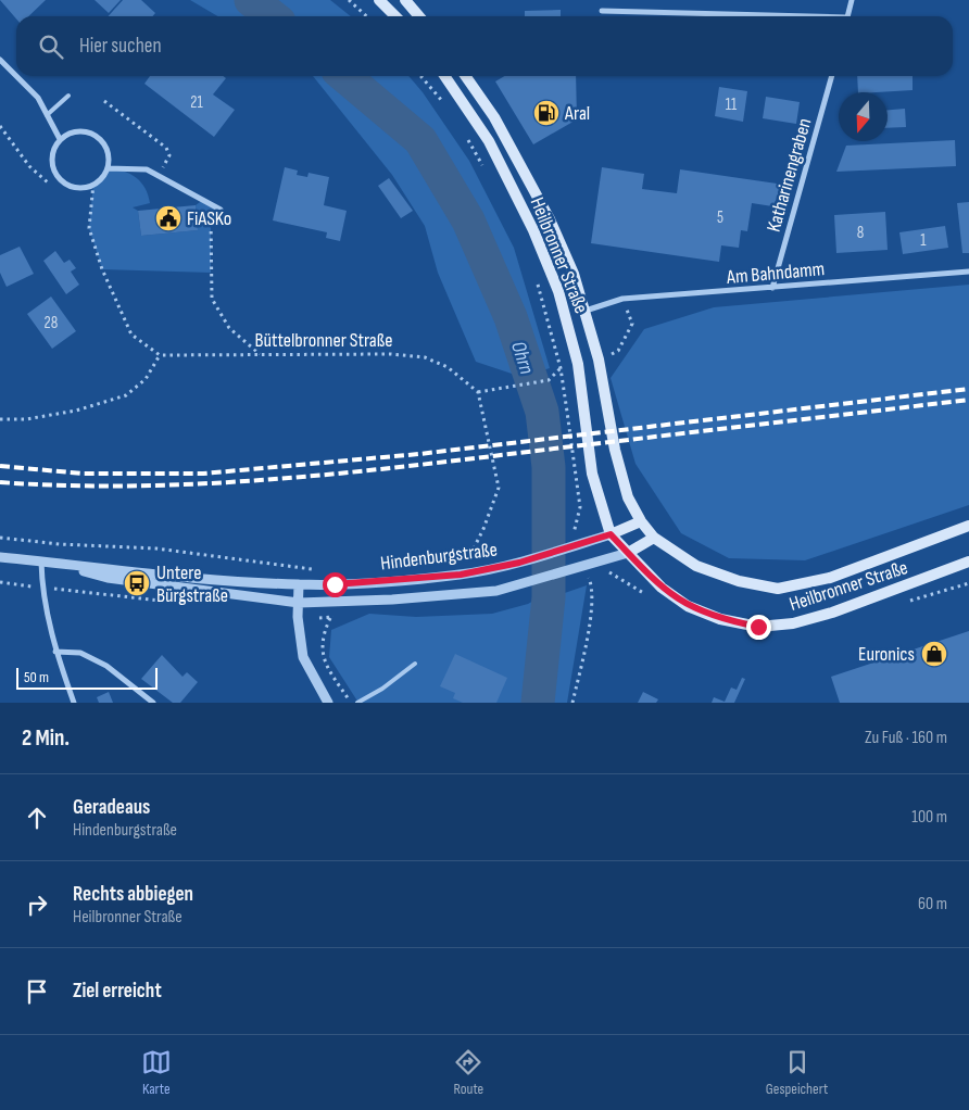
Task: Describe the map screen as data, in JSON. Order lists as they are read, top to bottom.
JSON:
{
  "streets": {
    "main road": ["Heilbronner Straße"],
    "street": ["Katharinengraben", "Am Bahndamm", "Hindenburgstraße"],
    "path": ["Büttelbronner Straße"]
  },
  "crossings": [
    ["Katharinengraben", "Am Bahndamm"],
    ["Heilbronner Straße", "Am Bahndamm"],
    ["Heilbronner Straße", "Hindenburgstraße"]
  ],
  "water": ["Ohrn"],
  "places": {
    "fuel station": ["Aral"],
    "public building": ["FiASKo"],
    "bus stop": ["Untere Bürgstraße"],
    "shop": ["Euronics"]
  },
  "house_numbers": [
    "21",
    "11",
    "5",
    "8",
    "1",
    "28"
  ],
  "scale_bar": "50 m",
  "north": "bottom",
  "page": {
    "search": "Hier suchen",
    "scale": "50 m",
    "heading": ["2 Min.", "Zu Fuß · 160 m"],
    "list": [
      ["Geradeaus", "Hindenburgstraße", "100 m"],
      ["Rechts abbiegen", "Heilbronner Straße", "60 m"],
      "Ziel erreicht"
    ],
    "nav": ["Karte", "Route", "Gespeichert"]
  }
}
